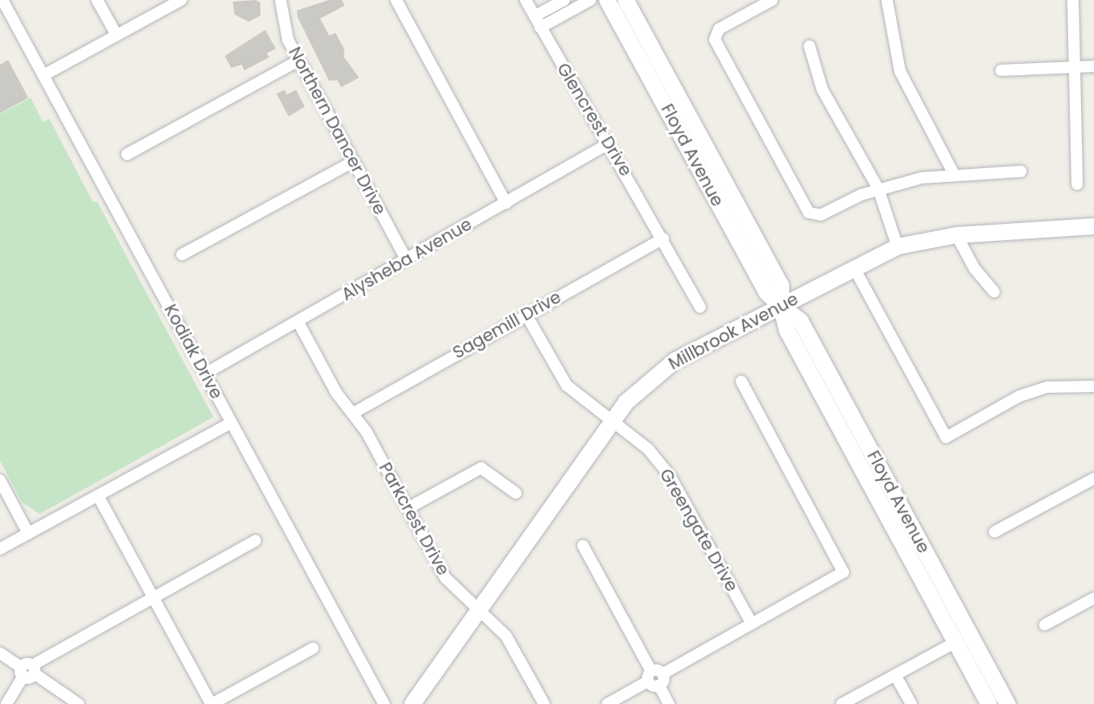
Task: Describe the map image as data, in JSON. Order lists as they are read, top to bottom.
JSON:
{
  "streets": {
    "street": [
      "Glencrest Drive",
      "Northern Dancer Drive",
      "Floyd Avenue",
      "Alysheba Avenue",
      "Sagemill Drive",
      "Millbrook Avenue",
      "Kodiak Drive",
      "Parkcrest Drive",
      "Greengate Drive"
    ]
  },
  "crossings": [
    ["Glencrest Drive", "Alysheba Avenue"],
    ["Glencrest Drive", "Sagemill Drive"],
    ["Northern Dancer Drive", "Alysheba Avenue"],
    ["Floyd Avenue", "Millbrook Avenue"],
    ["Alysheba Avenue", "Kodiak Drive"],
    ["Alysheba Avenue", "Parkcrest Drive"],
    ["Sagemill Drive", "Parkcrest Drive"],
    ["Sagemill Drive", "Greengate Drive"],
    ["Millbrook Avenue", "Parkcrest Drive"],
    ["Millbrook Avenue", "Greengate Drive"]
  ]
}
